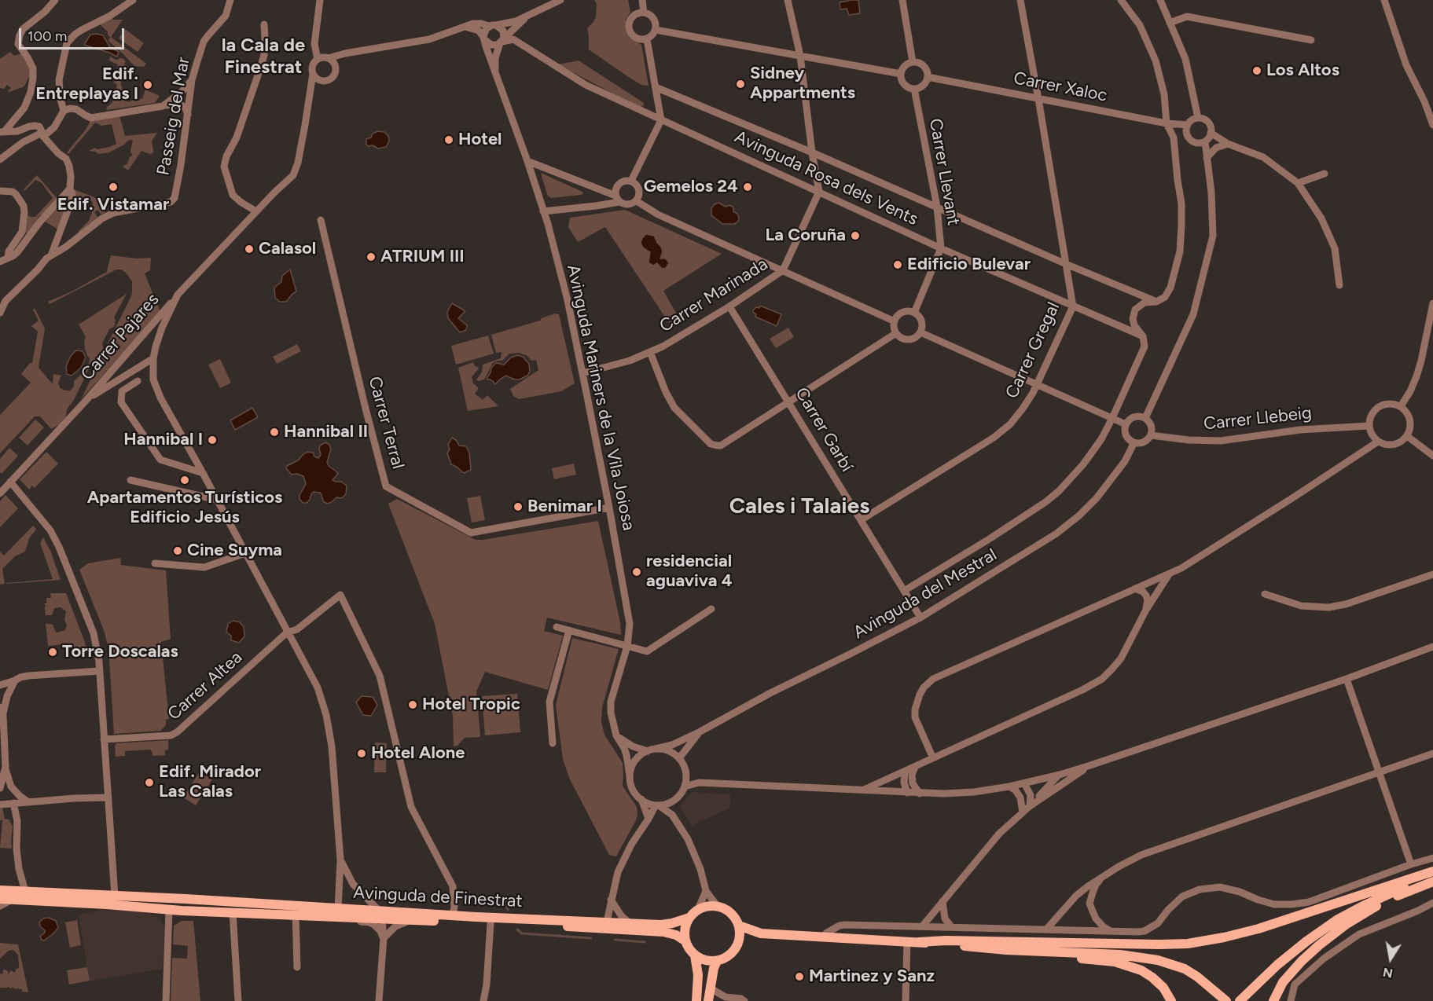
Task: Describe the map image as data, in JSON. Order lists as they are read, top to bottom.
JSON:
{
  "streets": {
    "main road": ["Avinguda de Finestrat"],
    "street": [
      "Carrer Xaloc",
      "Passeig del Mar",
      "Carrer Llevant",
      "Avinguda Rosa dels Vents",
      "Carrer Marinada",
      "Carrer Pajares",
      "Carrer Gregal",
      "Avinguda Mariners de la Vila Joiosa",
      "Carrer Llebeig",
      "Carrer Terral",
      "Carrer Garbí",
      "Avinguda del Mestral",
      "Carrer Altea"
    ]
  },
  "crossings": [
    ["Carrer Xaloc", "Carrer Llevant"],
    ["Carrer Xaloc", "Carrer Gregal"],
    ["Carrer Llevant", "Avinguda Rosa dels Vents"],
    ["Avinguda Rosa dels Vents", "Carrer Marinada"],
    ["Avinguda Rosa dels Vents", "Carrer Gregal"],
    ["Avinguda Rosa dels Vents", "Avinguda Mariners de la Vila Joiosa"],
    ["Avinguda Rosa dels Vents", "Avinguda del Mestral"],
    ["Carrer Marinada", "Avinguda Mariners de la Vila Joiosa"],
    ["Carrer Marinada", "Carrer Garbí"],
    ["Carrer Gregal", "Carrer Garbí"],
    ["Avinguda Mariners de la Vila Joiosa", "Carrer Terral"],
    ["Avinguda Mariners de la Vila Joiosa", "Avinguda del Mestral"],
    ["Carrer Llebeig", "Avinguda del Mestral"],
    ["Carrer Garbí", "Avinguda del Mestral"],
    ["Carrer Altea", "Avinguda de Finestrat"]
  ],
  "districts": ["la Cala de Finestrat", "Cales i Talaies"],
  "places": [
    "Los Altos",
    "Sidney Appartments",
    "Edif. Entreplayas I",
    "Hotel",
    "Edif. Vistamar",
    "Gemelos 24",
    "La Coruña",
    "Calasol",
    "ATRIUM III",
    "Edificio Bulevar",
    "Hannibal II",
    "Hannibal I",
    "Apartamentos Turísticos Edificio Jesús",
    "Benimar I",
    "Cine Suyma",
    "residencial aguaviva 4",
    "Torre Doscalas",
    "Hotel Tropic",
    "Hotel Alone",
    "Edif. Mirador Las Calas",
    "Martinez y Sanz"
  ],
  "scale_bar": "100 m",
  "north": "bottom"
}
